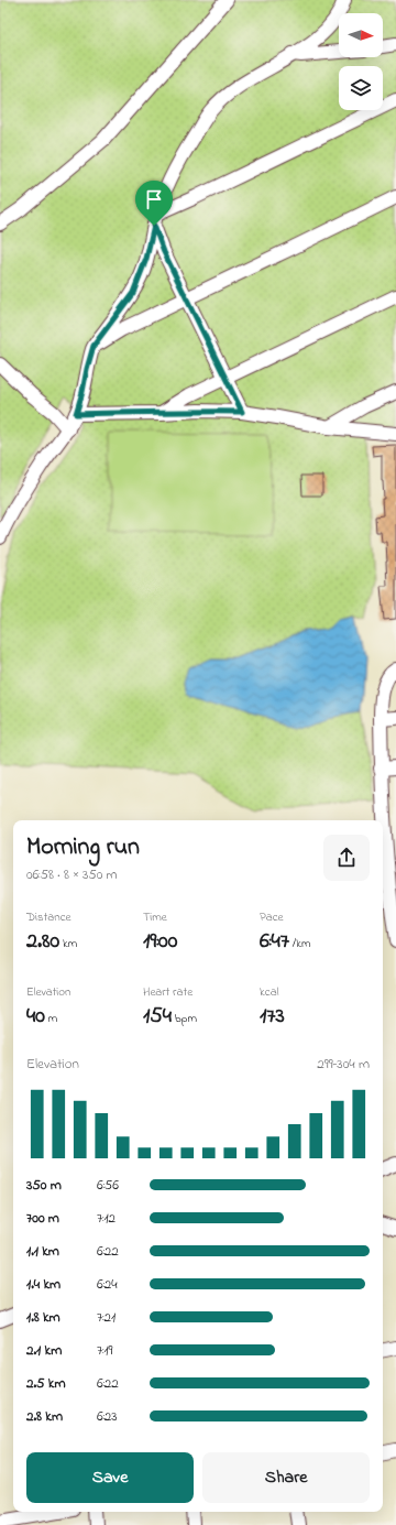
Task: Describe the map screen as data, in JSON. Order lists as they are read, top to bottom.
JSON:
{
  "north": "right",
  "page": {
    "heading": ["Morning run", "06:58 · 8 × 350 m"],
    "stats": [
      ["Distance", "2.80 km"],
      ["Time", "19:00"],
      ["Pace", "6:47 /km"],
      ["Elevation", "40 m"],
      ["Heart rate", "154 bpm"],
      ["kcal", "173"]
    ],
    "chart": ["Elevation", "299–304 m"],
    "list": [
      {
        "name": "350 m",
        "note": "6:56"
      },
      {
        "name": "700 m",
        "note": "7:12"
      },
      {
        "name": "1.1 km",
        "note": "6:22"
      },
      {
        "name": "1.4 km",
        "note": "6:24"
      },
      {
        "name": "1.8 km",
        "note": "7:21"
      },
      {
        "name": "2.1 km",
        "note": "7:19"
      },
      {
        "name": "2.5 km",
        "note": "6:22"
      },
      {
        "name": "2.8 km",
        "note": "6:23"
      }
    ],
    "buttons": ["Save", "Share"]
  }
}
